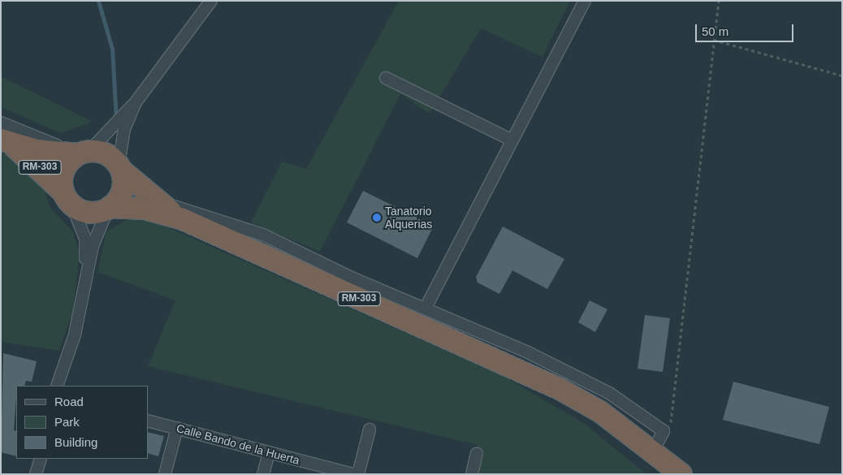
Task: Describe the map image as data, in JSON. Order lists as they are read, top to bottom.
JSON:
{
  "streets": {
    "highway": ["RM-303"],
    "street": ["Calle Bando de la Huerta"]
  },
  "places": ["Tanatorio Alquerias"],
  "legend": ["Road", "Park", "Building"],
  "scale_bar": "50 m"
}
